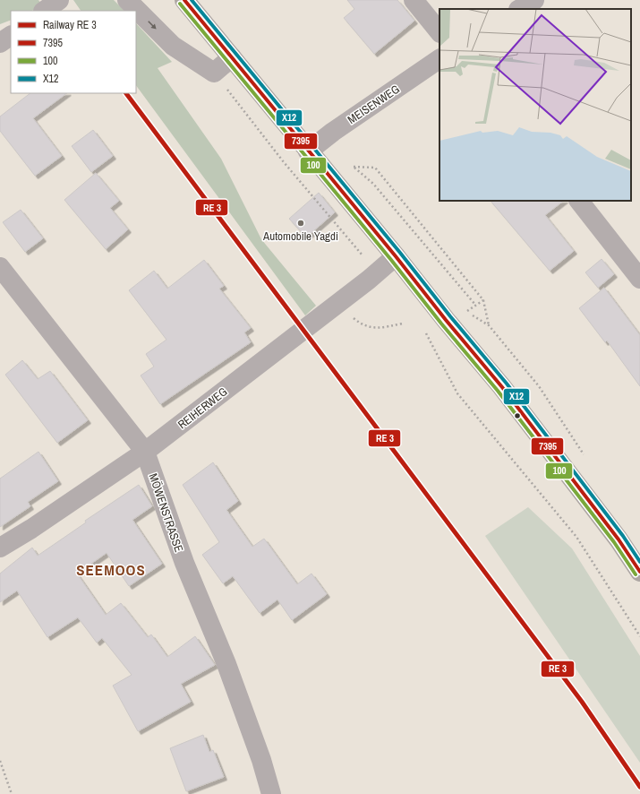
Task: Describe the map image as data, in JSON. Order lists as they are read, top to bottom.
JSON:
{
  "streets": {
    "street": ["MEISENWEG", "REIHERWEG", "MÖWENSTRASSE"]
  },
  "crossings": [
    ["REIHERWEG", "MÖWENSTRASSE"]
  ],
  "districts": ["SEEMOOS"],
  "places": ["Automobile Yagdi"],
  "lines": ["transit line 7395", "transit line X12", "transit line 100"],
  "legend": [
    "Railway RE 3",
    "7395",
    "100",
    "X12"
  ]
}
